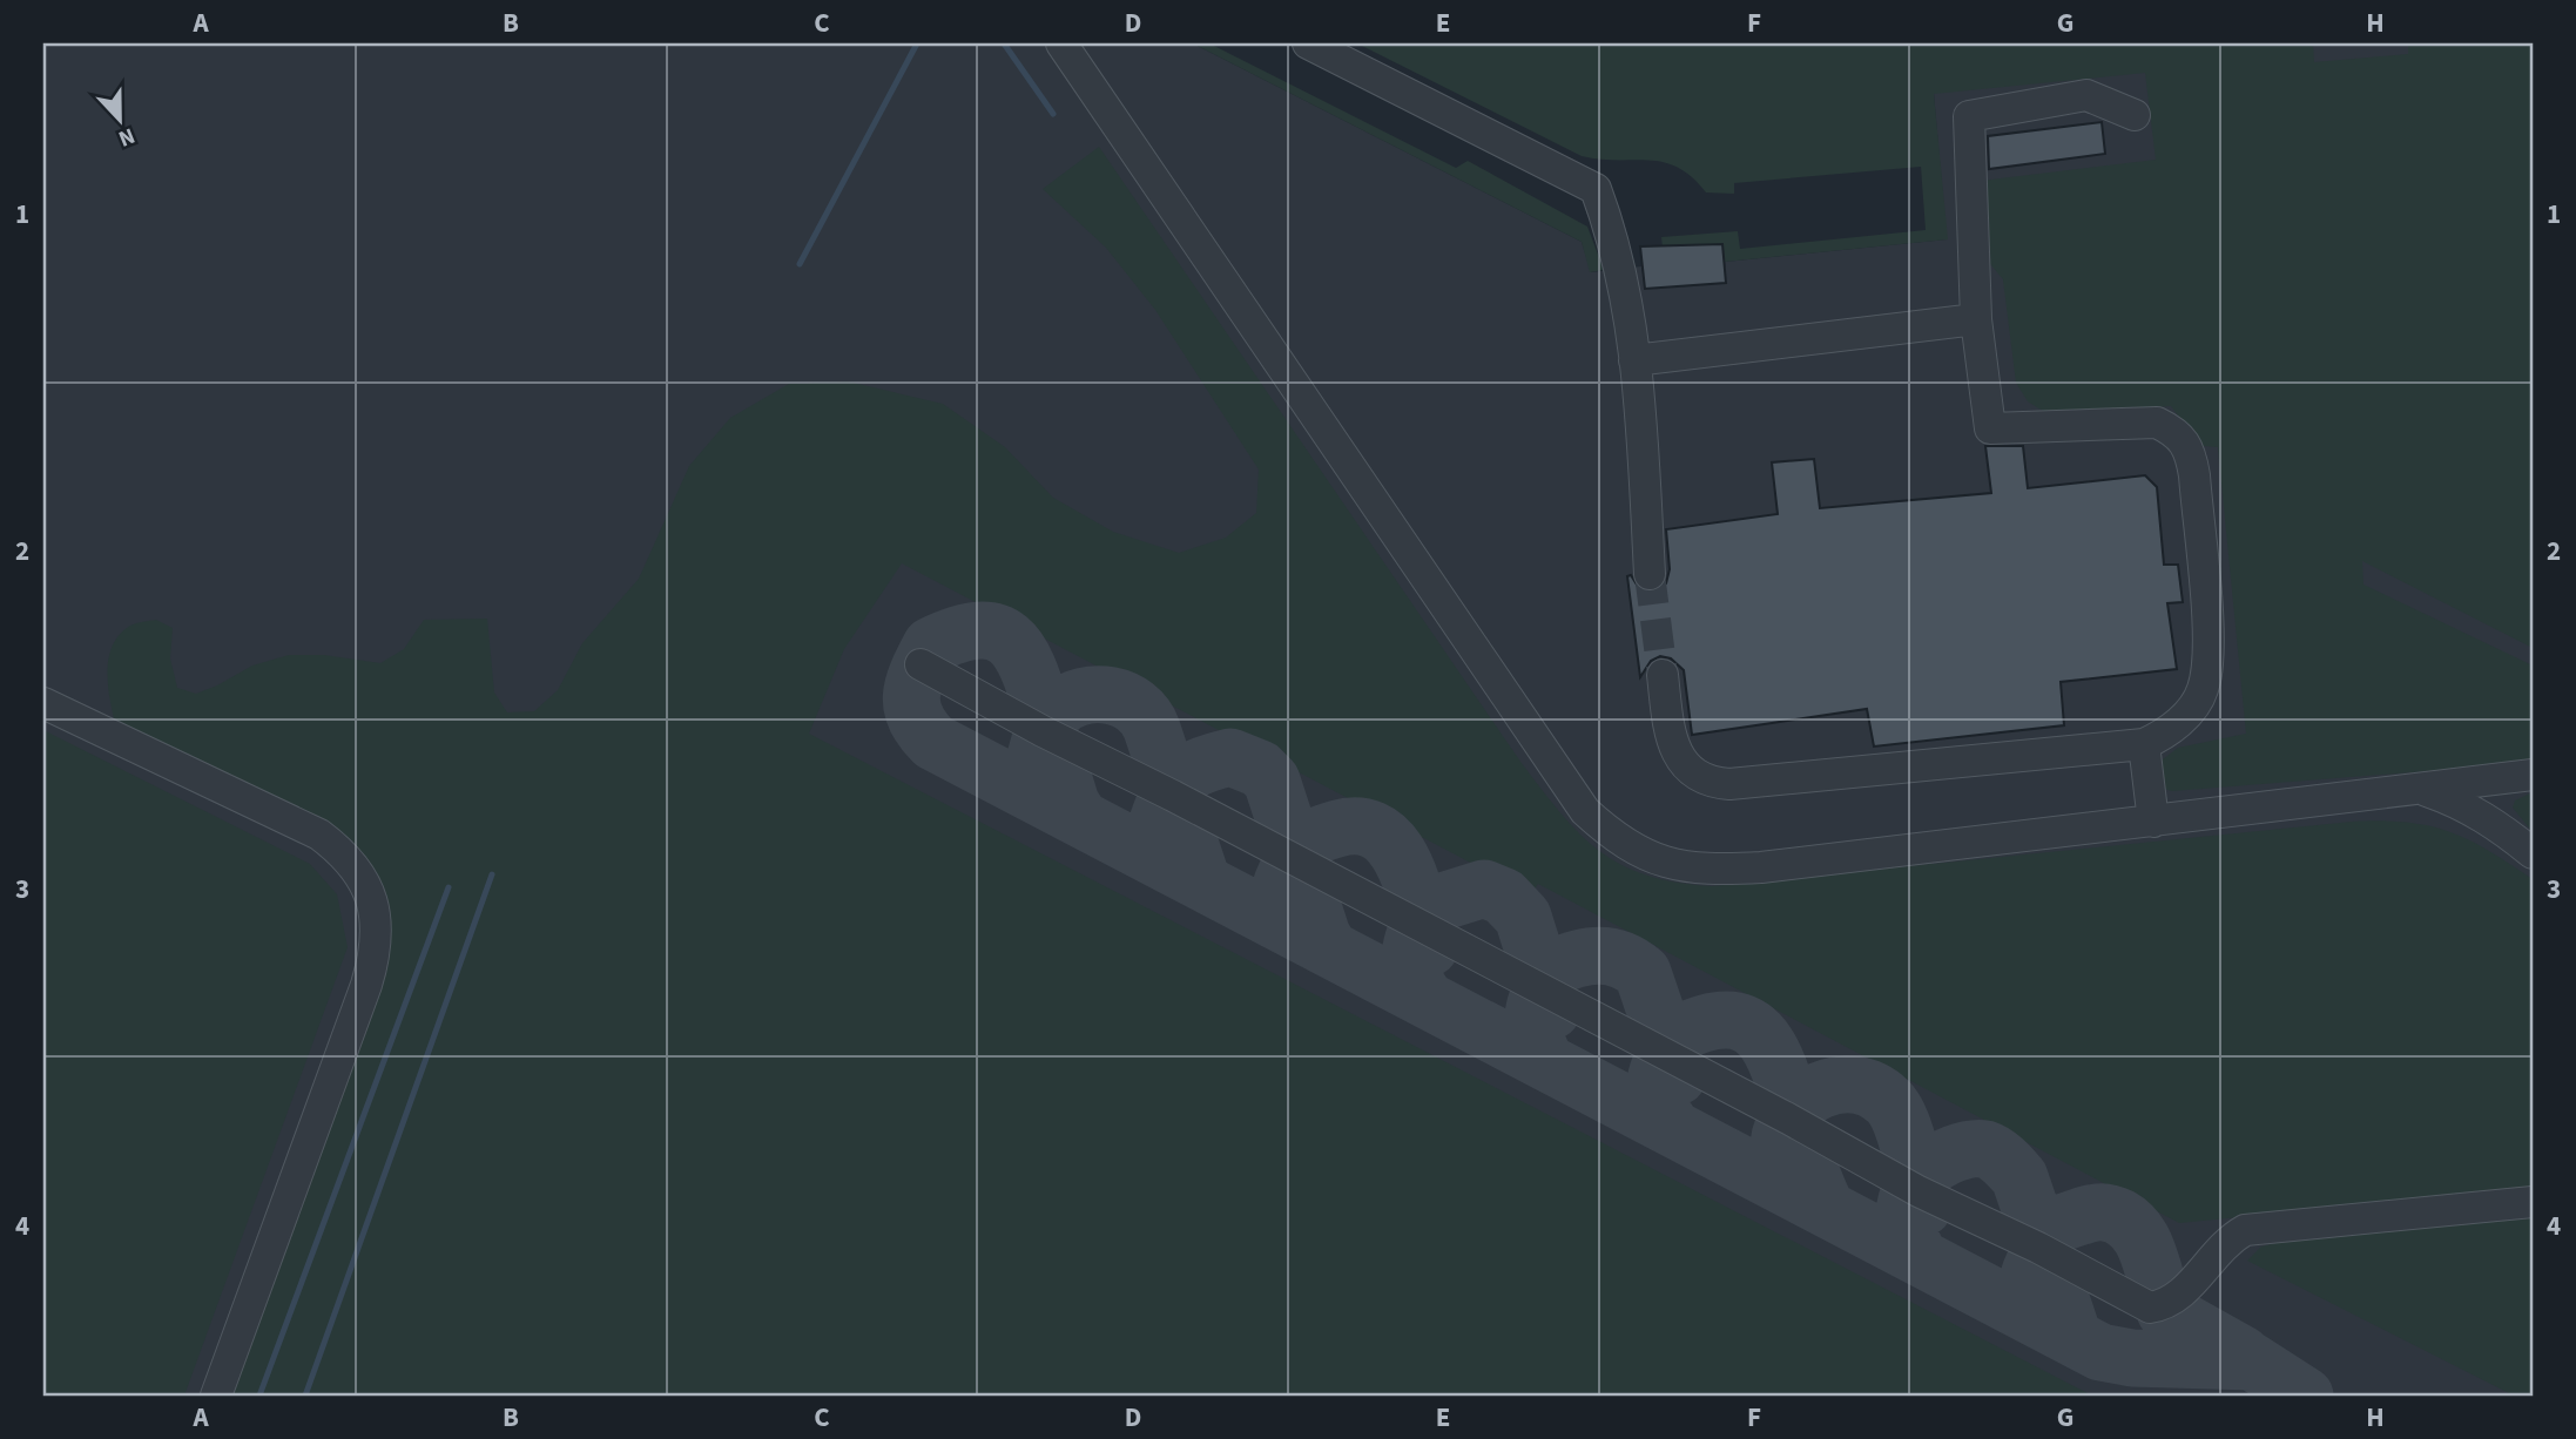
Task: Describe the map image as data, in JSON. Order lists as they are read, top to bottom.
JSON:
{
  "north": "bottom",
  "grid": {
    "columns": [
      "A",
      "B",
      "C",
      "D",
      "E",
      "F",
      "G",
      "H"
    ],
    "rows": [
      "1",
      "2",
      "3",
      "4"
    ]
  }
}
